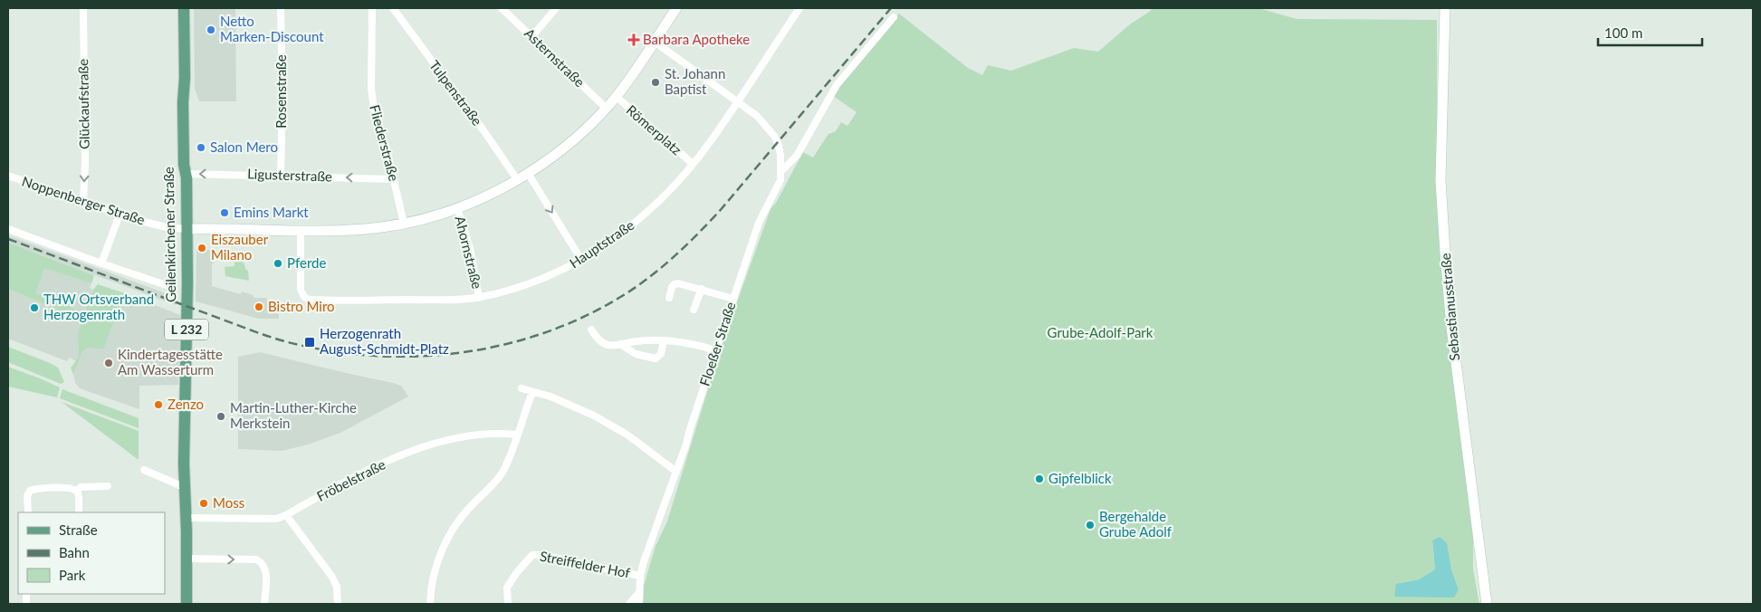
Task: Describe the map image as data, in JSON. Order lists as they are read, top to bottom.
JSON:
{
  "streets": {
    "main road": ["Geilenkirchener Straße", "L 232"],
    "street": [
      "Asternstraße",
      "Rosenstraße",
      "Tulpenstraße",
      "Glückaufstraße",
      "Römerplatz",
      "Fliederstraße",
      "Ligusterstraße",
      "Noppenberger Straße",
      "Hauptstraße",
      "Ahornstraße",
      "Sebastianusstraße",
      "Floeßer Straße",
      "Fröbelstraße",
      "Streiffelder Hof"
    ]
  },
  "crossings": [
    ["Rosenstraße", "Ligusterstraße"],
    ["Glückaufstraße", "Noppenberger Straße"],
    ["Römerplatz", "Hauptstraße"],
    ["Fliederstraße", "Ligusterstraße"],
    ["Ligusterstraße", "Geilenkirchener Straße"],
    ["Noppenberger Straße", "Geilenkirchener Straße"],
    ["Geilenkirchener Straße", "Fröbelstraße"],
    ["Hauptstraße", "Ahornstraße"],
    ["Hauptstraße", "Floeßer Straße"],
    ["Floeßer Straße", "Streiffelder Hof"]
  ],
  "one_way": ["Glückaufstraße"],
  "parks": ["Grube-Adolf-Park"],
  "places": {
    "other": [
      "Netto Marken-Discount",
      "St. Johann Baptist",
      "Salon Mero",
      "Emins Markt",
      "Eiszauber Milano",
      "Pferde",
      "Bistro Miro",
      "THW Ortsverband Herzogenrath",
      "Kindertagesstätte Am Wasserturm",
      "Zenzo",
      "Martin-Luther-Kirche Merkstein",
      "Gipfelblick",
      "Moss",
      "Bergehalde Grube Adolf"
    ],
    "health": ["Barbara Apotheke"],
    "transit": ["Herzogenrath August-Schmidt-Platz"]
  },
  "legend": ["Straße", "Bahn", "Park"],
  "scale_bar": "100 m"
}
